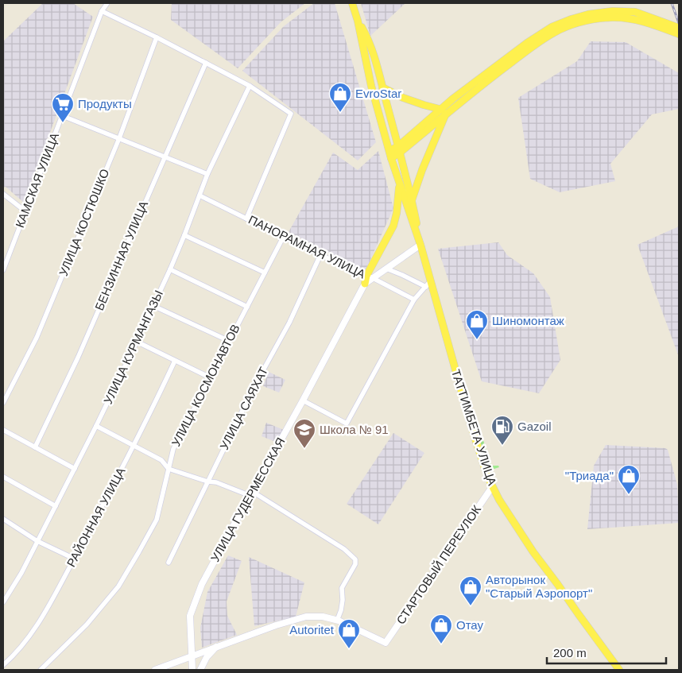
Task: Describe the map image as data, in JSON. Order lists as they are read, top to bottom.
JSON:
{
  "streets": {
    "main road": ["ТАТТИМБЕТА УЛИЦА", "УЛИЦА ГУДЕРМЕССКАЯ", "СТАРТОВЫЙ ПЕРЕУЛОК"],
    "street": [
      "КАМСКАЯ УЛИЦА",
      "УЛИЦА КОСТЮШКО",
      "ПАНОРАМНАЯ УЛИЦА",
      "БЕНЗИННАЯ УЛИЦА",
      "УЛИЦА КУРМАНГАЗЫ",
      "УЛИЦА КОСМОНАВТОВ",
      "УЛИЦА САЯХАТ",
      "РАЙОННАЯ УЛИЦА"
    ]
  },
  "crossings": [
    ["ПАНОРАМНАЯ УЛИЦА", "УЛИЦА КУРМАНГАЗЫ"],
    ["ПАНОРАМНАЯ УЛИЦА", "УЛИЦА КОСМОНАВТОВ"],
    ["ПАНОРАМНАЯ УЛИЦА", "УЛИЦА САЯХАТ"],
    ["ТАТТИМБЕТА УЛИЦА", "СТАРТОВЫЙ ПЕРЕУЛОК"]
  ],
  "places": {
    "shop": [
      "EvroStar",
      "Шиномонтаж",
      "\"Триада\"",
      "Авторынок \"Старый Аэропорт\"",
      "Отау",
      "Autoritet"
    ],
    "supermarket": ["Продукты"],
    "fuel station": ["Gazoil"],
    "school or university": ["Школа № 91"]
  },
  "scale_bar": "200 m"
}
